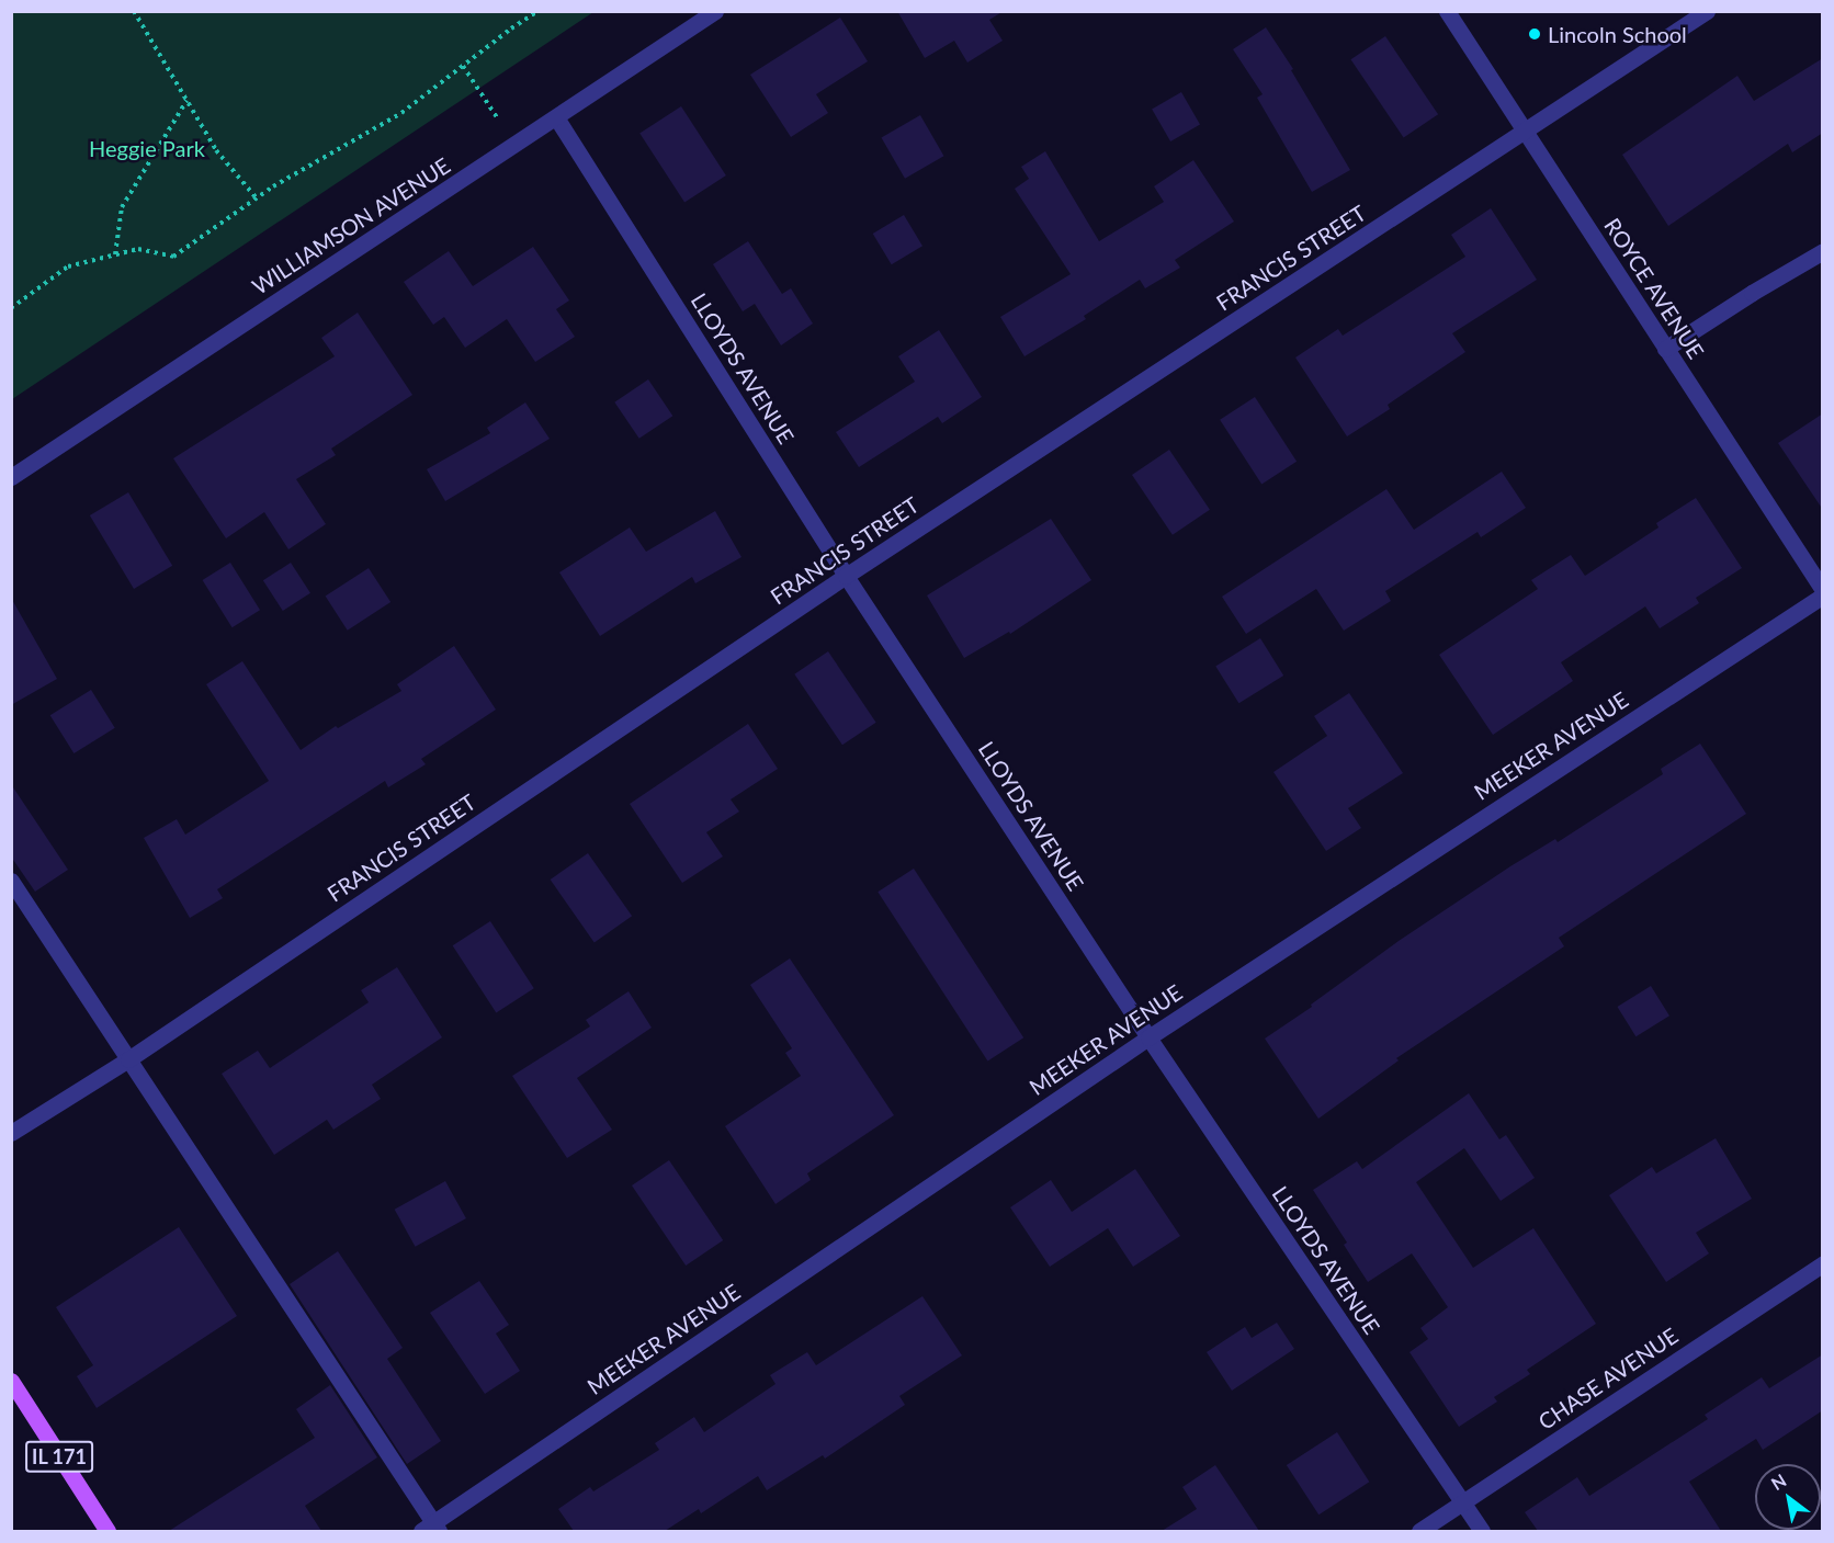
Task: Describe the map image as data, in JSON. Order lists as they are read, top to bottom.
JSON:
{
  "streets": {
    "main road": ["IL 171"],
    "street": [
      "WILLIAMSON AVENUE",
      "FRANCIS STREET",
      "ROYCE AVENUE",
      "LLOYDS AVENUE",
      "MEEKER AVENUE",
      "CHASE AVENUE"
    ]
  },
  "crossings": [
    ["WILLIAMSON AVENUE", "LLOYDS AVENUE"],
    ["FRANCIS STREET", "ROYCE AVENUE"],
    ["FRANCIS STREET", "LLOYDS AVENUE"],
    ["LLOYDS AVENUE", "MEEKER AVENUE"],
    ["LLOYDS AVENUE", "CHASE AVENUE"]
  ],
  "parks": ["Heggie Park"],
  "places": ["Lincoln School"],
  "north": "top left"
}
